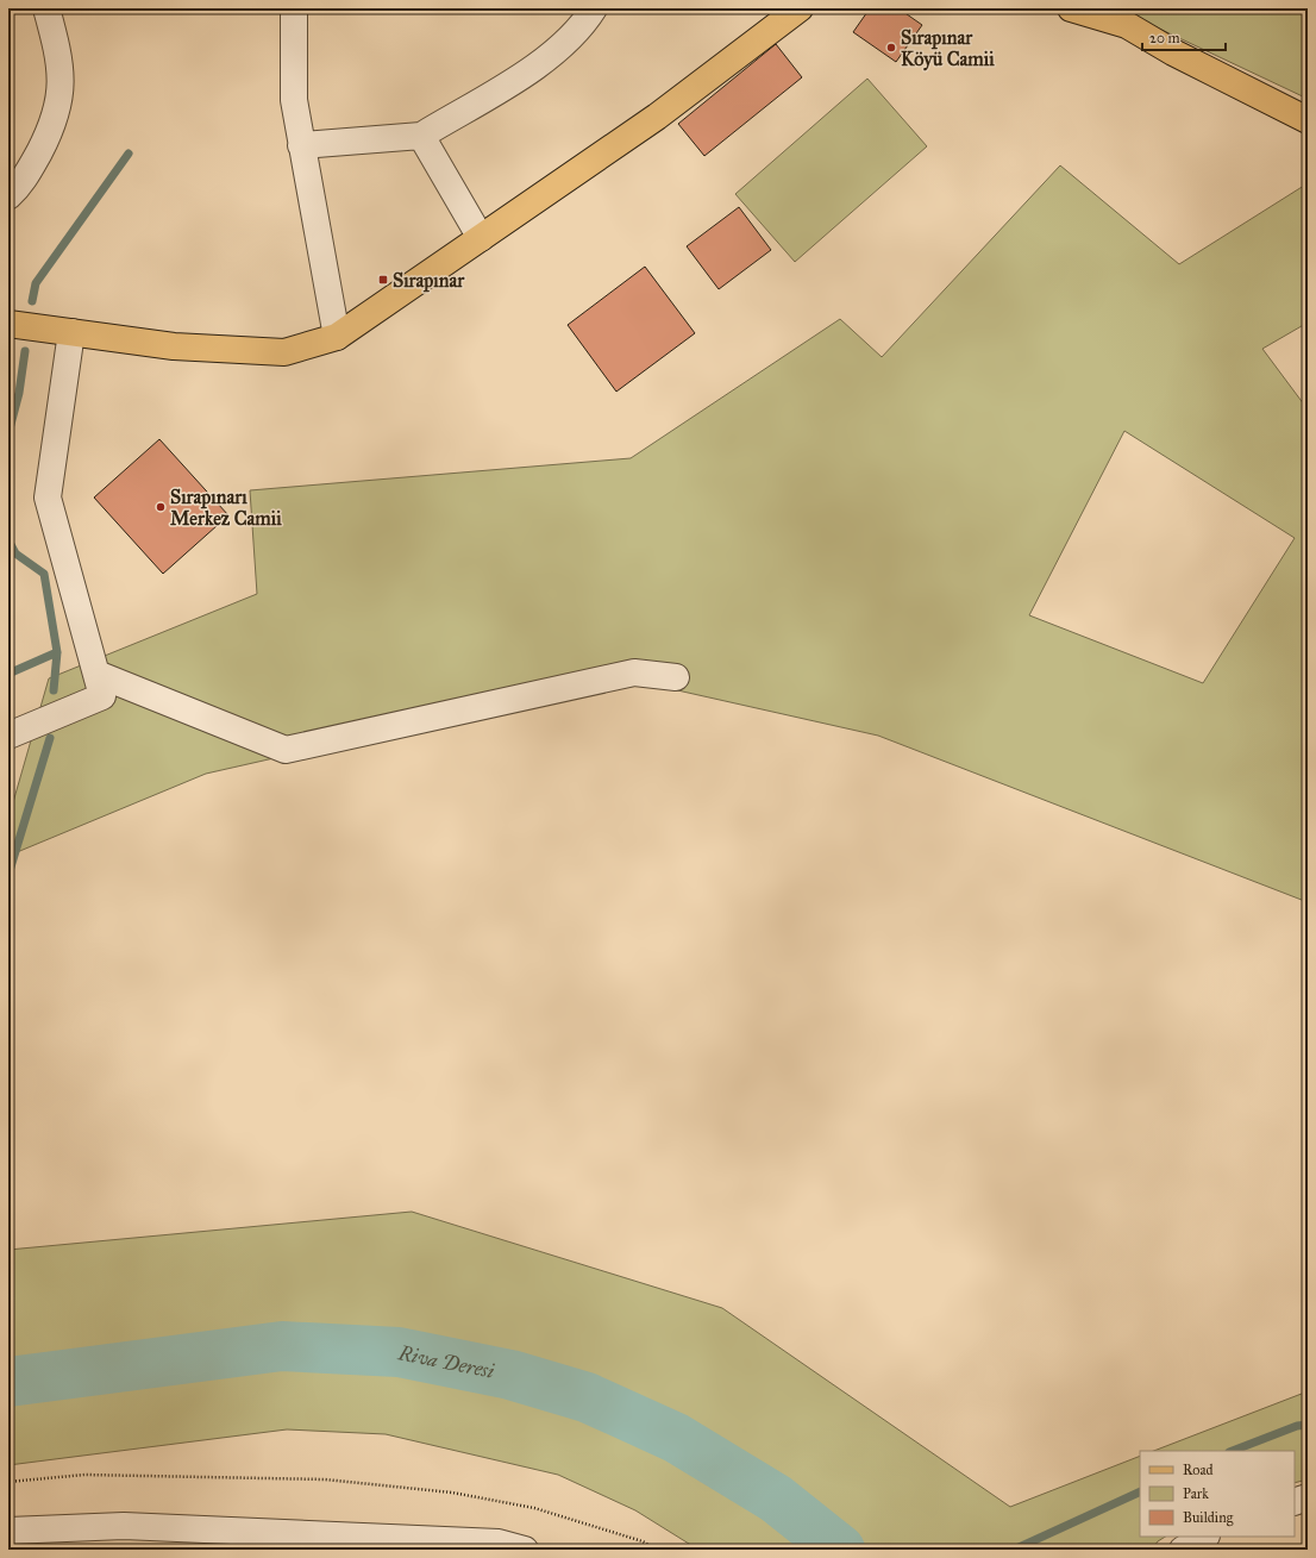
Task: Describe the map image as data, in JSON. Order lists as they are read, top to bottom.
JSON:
{
  "water": ["Riva Deresi"],
  "places": {
    "other": ["Sırapınar Köyü Camii", "Sırapınarı Merkez Camii"],
    "transit": ["Sırapınar"]
  },
  "legend": ["Road", "Park", "Building"],
  "scale_bar": "20 m"
}
